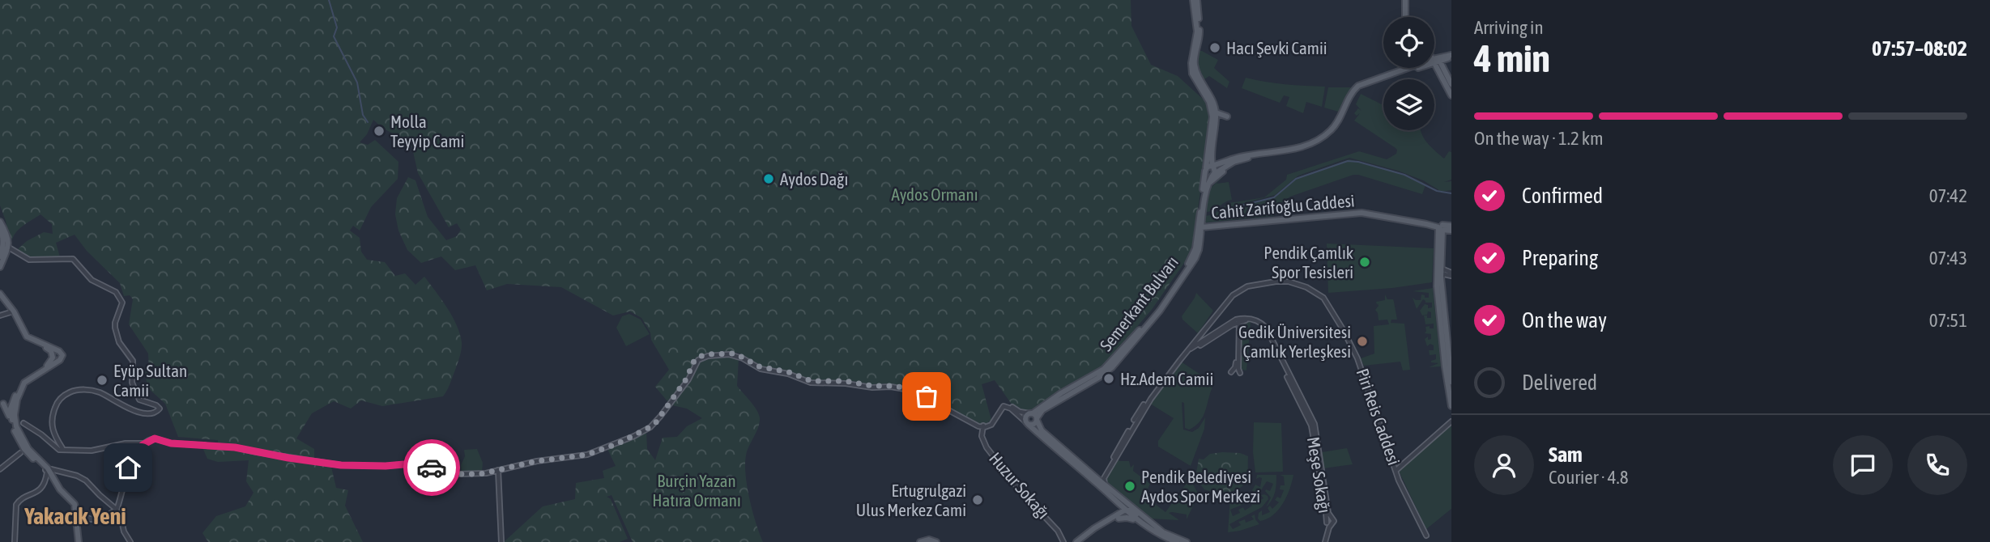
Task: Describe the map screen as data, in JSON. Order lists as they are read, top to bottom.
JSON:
{
  "streets": {
    "main road": ["Cahit Zarifoğlu Caddesi", "Semerkant Bulvarı"],
    "street": ["Piri Reis Caddesi", "Meşe Sokağı", "Huzur Sokağı"]
  },
  "crossings": [
    ["Cahit Zarifoğlu Caddesi", "Semerkant Bulvarı"]
  ],
  "districts": ["Yakacık Yeni"],
  "parks": ["Aydos Ormanı", "Burçin Yazan Hatıra Ormanı"],
  "places": [
    "Hacı Şevki Camii",
    "Molla Teyyip Cami",
    "Aydos Dağı",
    "Pendik Çamlık Spor Tesisleri",
    "Gedik Üniversitesi Çamlık Yerleşkesi",
    "Hz.Adem Camii",
    "Eyüp Sultan Camii",
    "Pendik Belediyesi Aydos Spor Merkezi",
    "Ertugrulgazi Ulus Merkez Cami"
  ],
  "page": {
    "heading": ["4 min", "Arriving in", "07:57–08:02"],
    "panel": ["Sam", "Courier · 4.8"],
    "bar": "On the way · 1.2 km",
    "list": [
      ["Confirmed", "07:42"],
      ["Preparing", "07:43"],
      ["On the way", "07:51"],
      "Delivered"
    ]
  }
}
